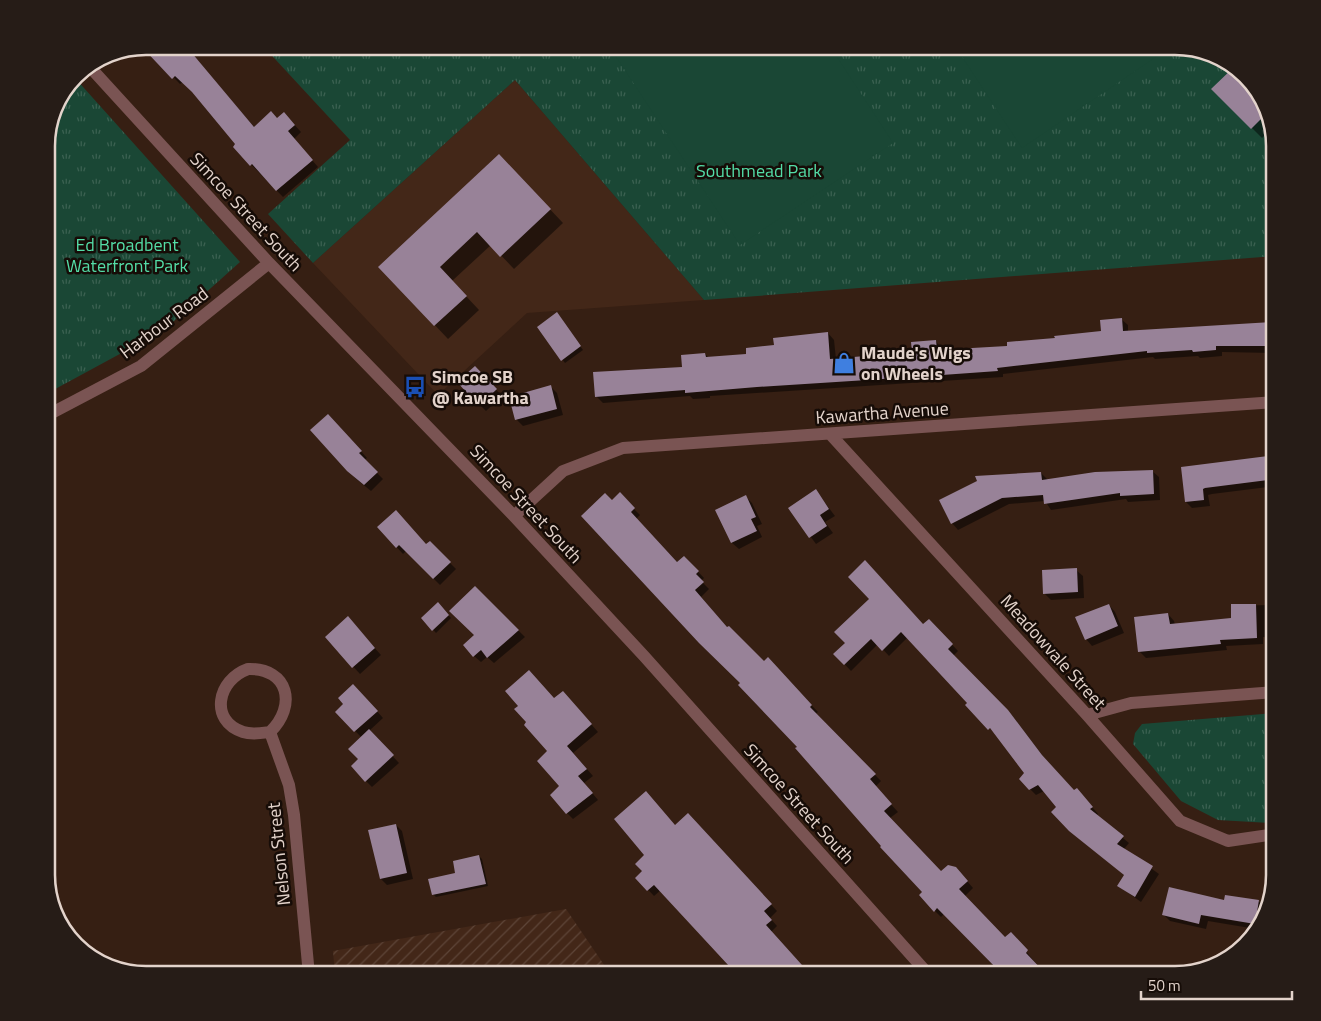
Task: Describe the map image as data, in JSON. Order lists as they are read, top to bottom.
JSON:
{
  "streets": {
    "street": [
      "Simcoe Street South",
      "Harbour Road",
      "Kawartha Avenue",
      "Meadowvale Street",
      "Nelson Street"
    ]
  },
  "crossings": [
    ["Simcoe Street South", "Harbour Road"],
    ["Simcoe Street South", "Kawartha Avenue"],
    ["Kawartha Avenue", "Meadowvale Street"]
  ],
  "parks": ["Southmead Park", "Ed Broadbent Waterfront Park"],
  "places": {
    "shop": ["Maude's Wigs on Wheels"],
    "bus stop": ["Simcoe SB @ Kawartha"]
  },
  "scale_bar": "50 m"
}
